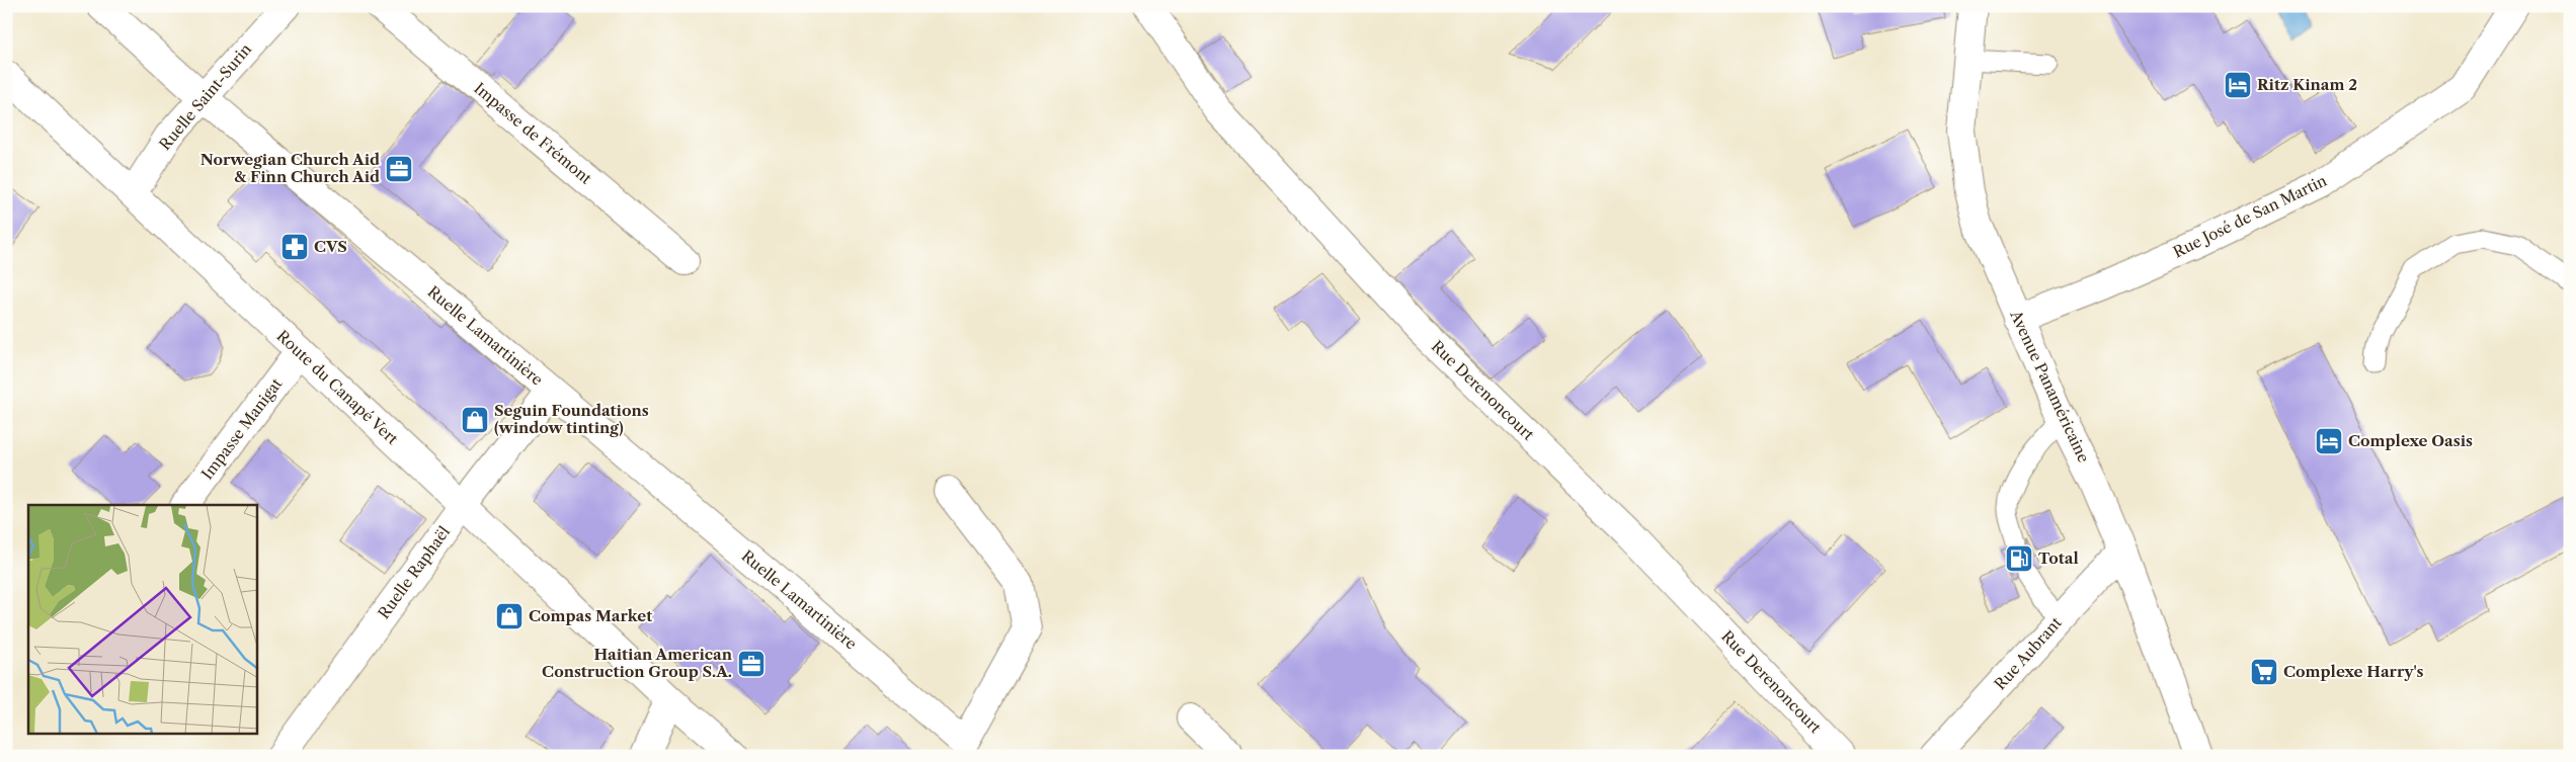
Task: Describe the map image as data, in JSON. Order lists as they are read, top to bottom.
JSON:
{
  "streets": {
    "street": [
      "Ruelle Saint-Surin",
      "Impasse de Frémont",
      "Rue José de San Martin",
      "Ruelle Lamartinière",
      "Avenue Panaméricaine",
      "Route du Canapé Vert",
      "Rue Derenoncourt",
      "Impasse Manigat",
      "Ruelle Raphaël",
      "Rue Aubrant"
    ]
  },
  "crossings": [
    ["Ruelle Saint-Surin", "Ruelle Lamartinière"],
    ["Ruelle Saint-Surin", "Route du Canapé Vert"],
    ["Rue José de San Martin", "Avenue Panaméricaine"],
    ["Ruelle Lamartinière", "Ruelle Raphaël"],
    ["Avenue Panaméricaine", "Rue Aubrant"],
    ["Route du Canapé Vert", "Impasse Manigat"],
    ["Route du Canapé Vert", "Ruelle Raphaël"]
  ],
  "places": {
    "hotel": ["Ritz Kinam 2", "Complexe Oasis"],
    "office": ["Norwegian Church Aid & Finn Church Aid", "Haitian American Construction Group S.A."],
    "pharmacy": ["CVS"],
    "shop": ["Seguin Foundations (window tinting)", "Compas Market"],
    "fuel station": ["Total"],
    "supermarket": ["Complexe Harry's"]
  }
}
